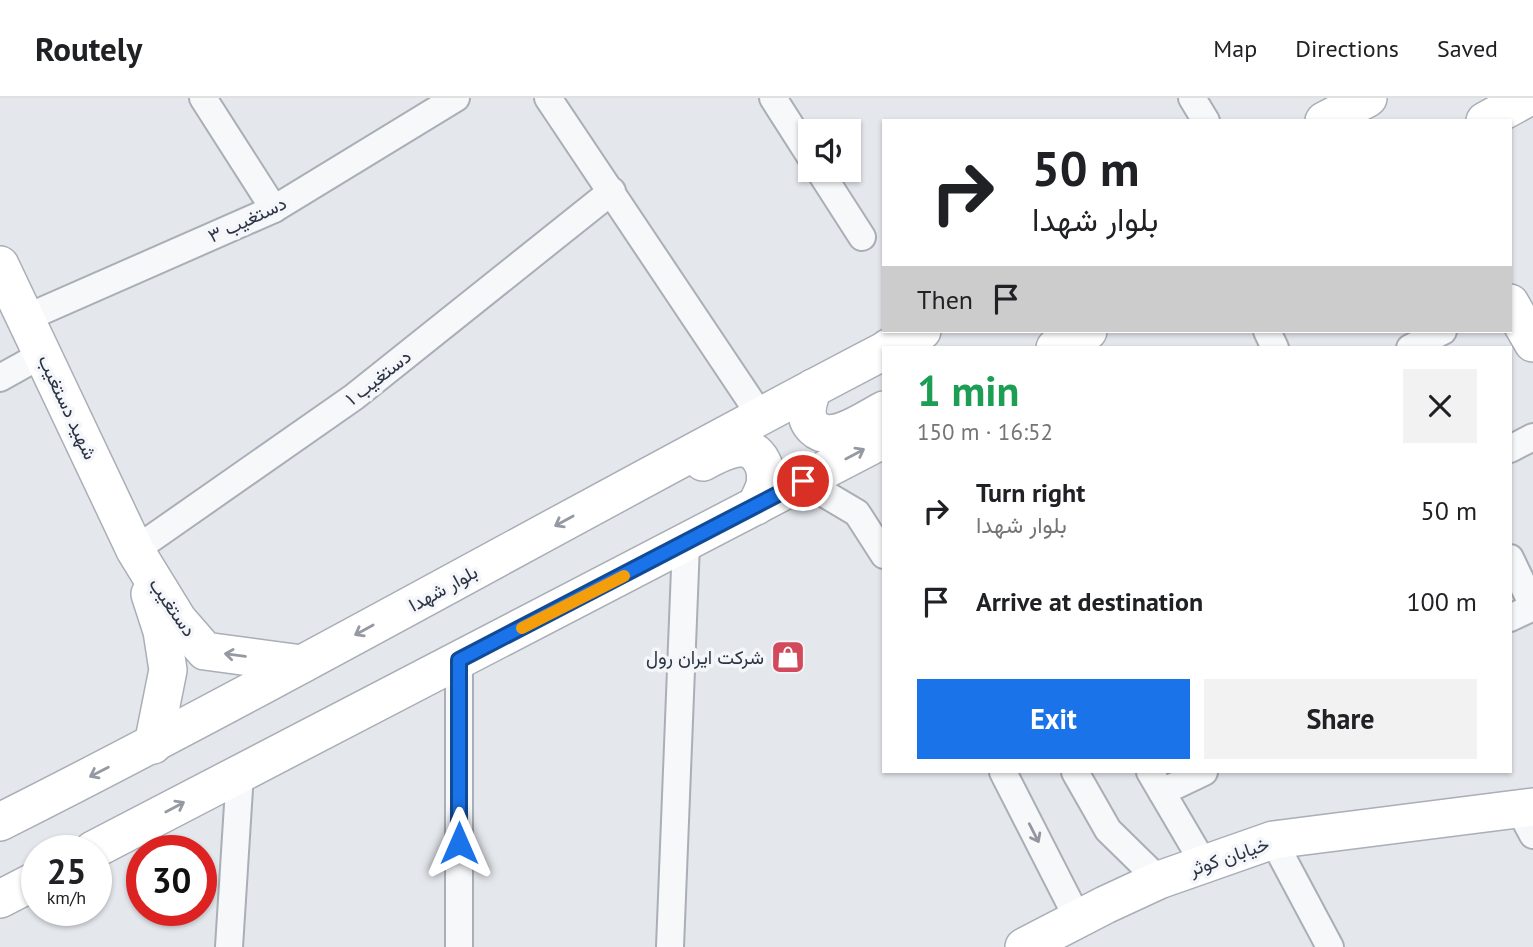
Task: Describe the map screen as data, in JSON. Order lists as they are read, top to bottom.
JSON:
{
  "streets": {
    "main road": [
      "شهید دستغیب",
      "بلوار شهدا",
      "دستغیب",
      "خیابان کوثر"
    ],
    "street": ["دستغیب ۳", "دستغیب ۱"]
  },
  "crossings": [
    ["دستغیب ۳", "شهید دستغیب"],
    ["دستغیب ۱", "شهید دستغیب"],
    ["دستغیب ۱", "دستغیب"],
    ["شهید دستغیب", "دستغیب"],
    ["بلوار شهدا", "دستغیب"]
  ],
  "one_way": ["دستغیب"],
  "places": {
    "shop": ["شرکت ایران رول"]
  },
  "page": {
    "header": "Routely",
    "nav": ["Map", "Directions", "Saved"],
    "turn": ["50 m", "بلوار شهدا"],
    "then": "Then",
    "heading": ["1 min", "150 m · 16:52"],
    "list": [
      {
        "name": "Turn right",
        "note": "بلوار شهدا",
        "value": "50 m"
      },
      {
        "name": "Arrive at destination",
        "value": "100 m"
      }
    ],
    "buttons": ["Exit", "Share"],
    "speed": "25 km/h",
    "limit": "30"
  }
}
